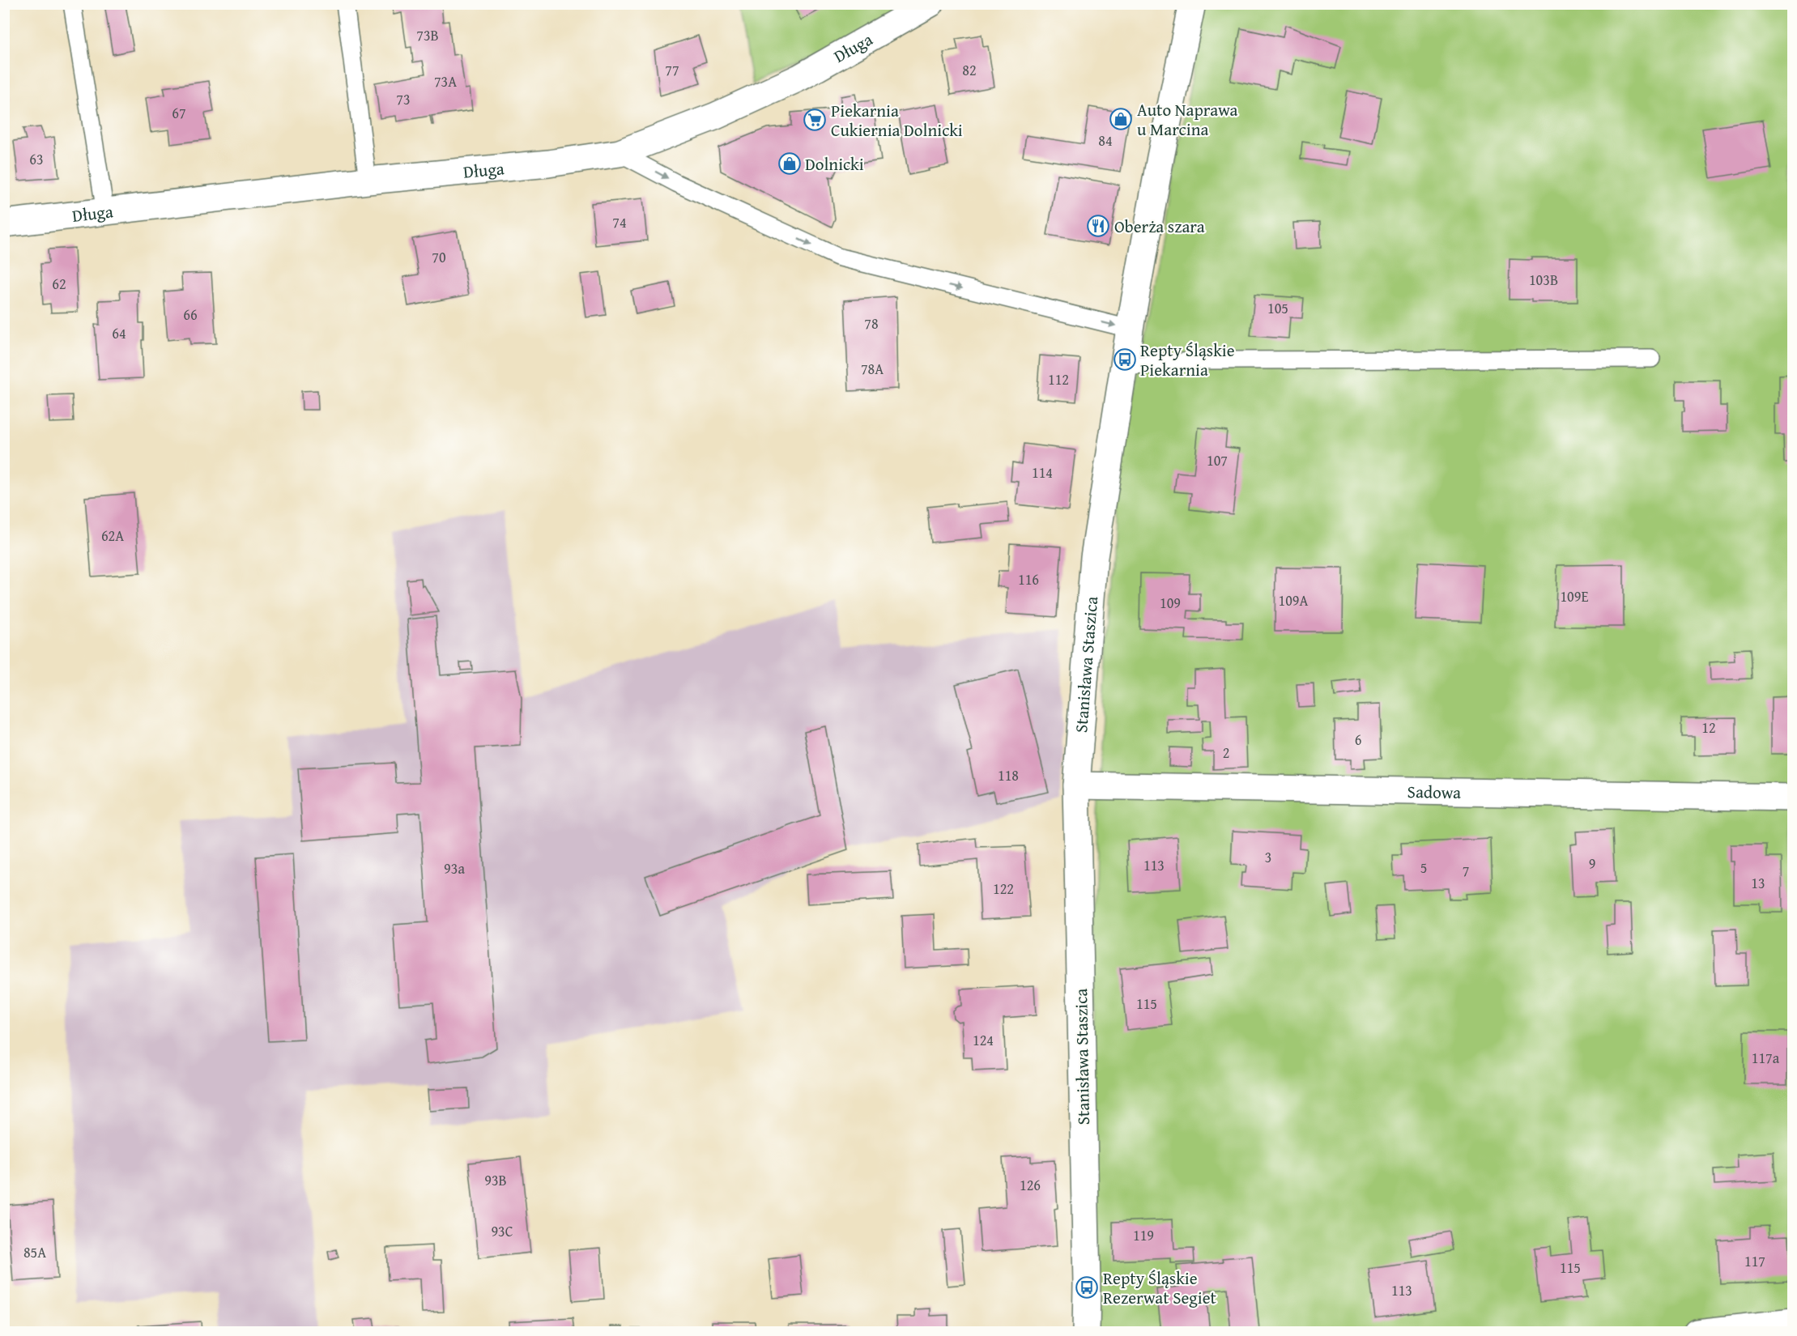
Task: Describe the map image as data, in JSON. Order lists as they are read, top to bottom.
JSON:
{
  "streets": {
    "street": ["Długa", "Stanisława Staszica", "Sadowa"]
  },
  "crossings": [
    ["Stanisława Staszica", "Sadowa"]
  ],
  "places": {
    "shop": ["Auto Naprawa u Marcina", "Dolnicki"],
    "supermarket": ["Piekarnia Cukiernia Dolnicki"],
    "restaurant": ["Oberża szara"],
    "bus stop": ["Repty Śląskie Piekarnia", "Repty Śląskie Rezerwat Segiet"]
  },
  "house_numbers": [
    "73B",
    "77",
    "82",
    "73A",
    "73",
    "67",
    "84",
    "63",
    "74",
    "70",
    "103B",
    "62",
    "105",
    "66",
    "78",
    "64",
    "78A",
    "112",
    "107",
    "114",
    "62A",
    "116",
    "109E",
    "109A",
    "109",
    "12",
    "6",
    "2",
    "118",
    "3",
    "9",
    "113",
    "5",
    "93a",
    "7",
    "13",
    "122",
    "115",
    "124",
    "117a",
    "93B",
    "126",
    "93C",
    "119",
    "85A",
    "117",
    "115",
    "113"
  ]
}
